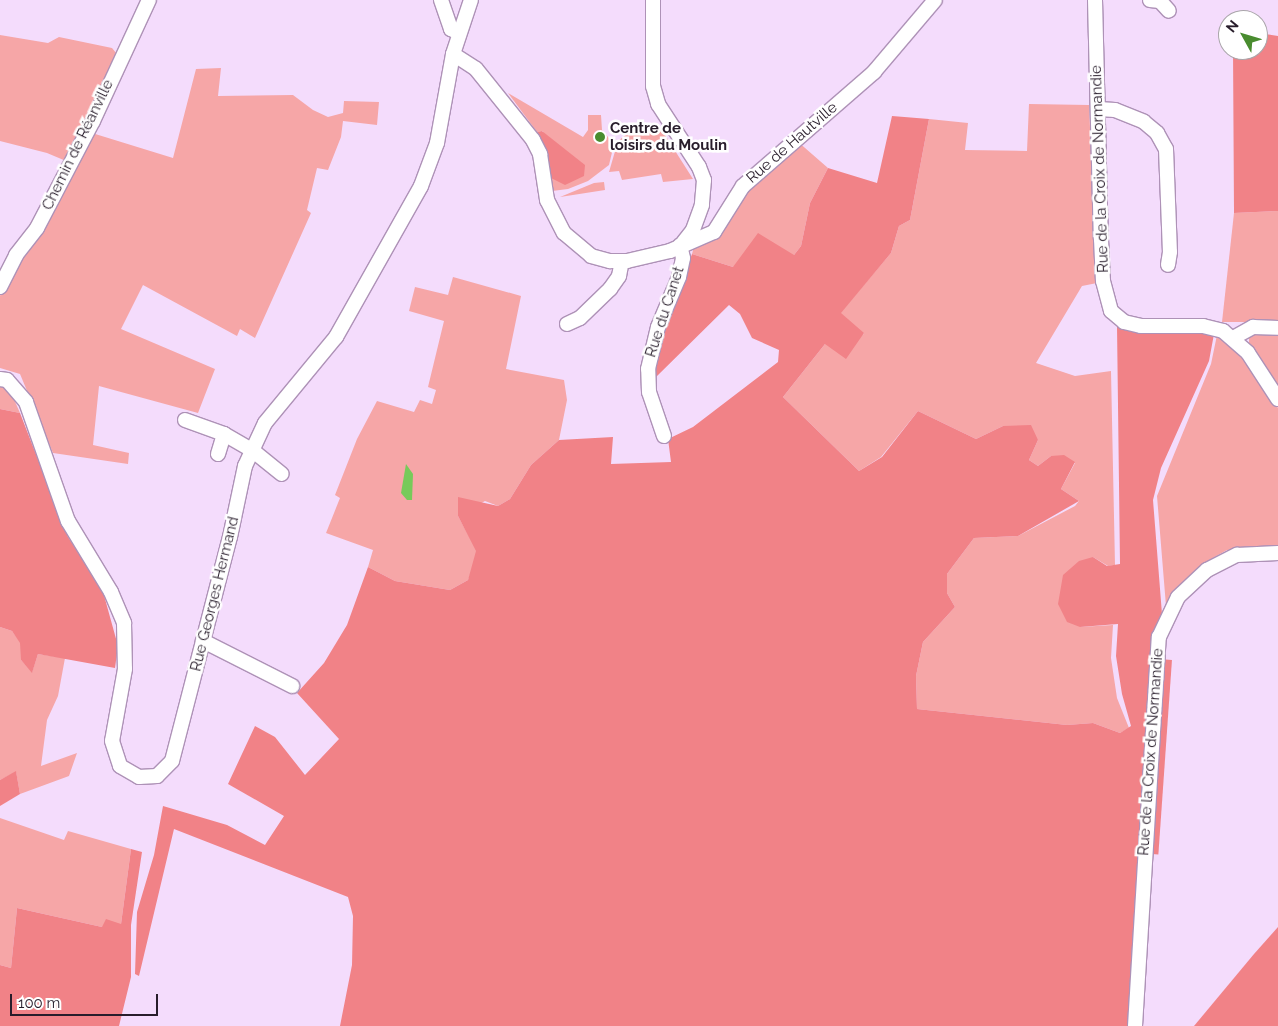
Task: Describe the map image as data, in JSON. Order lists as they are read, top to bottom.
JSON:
{
  "streets": {
    "street": [
      "Rue de Hautville",
      "Chemin de Réanville",
      "Rue de la Croix de Normandie",
      "Rue du Canet",
      "Rue Georges Hermand"
    ]
  },
  "crossings": [
    ["Rue de Hautville", "Rue du Canet"],
    ["Rue de Hautville", "Rue Georges Hermand"]
  ],
  "places": ["Centre de loisirs du Moulin"],
  "scale_bar": "100 m",
  "north": "top left"
}
